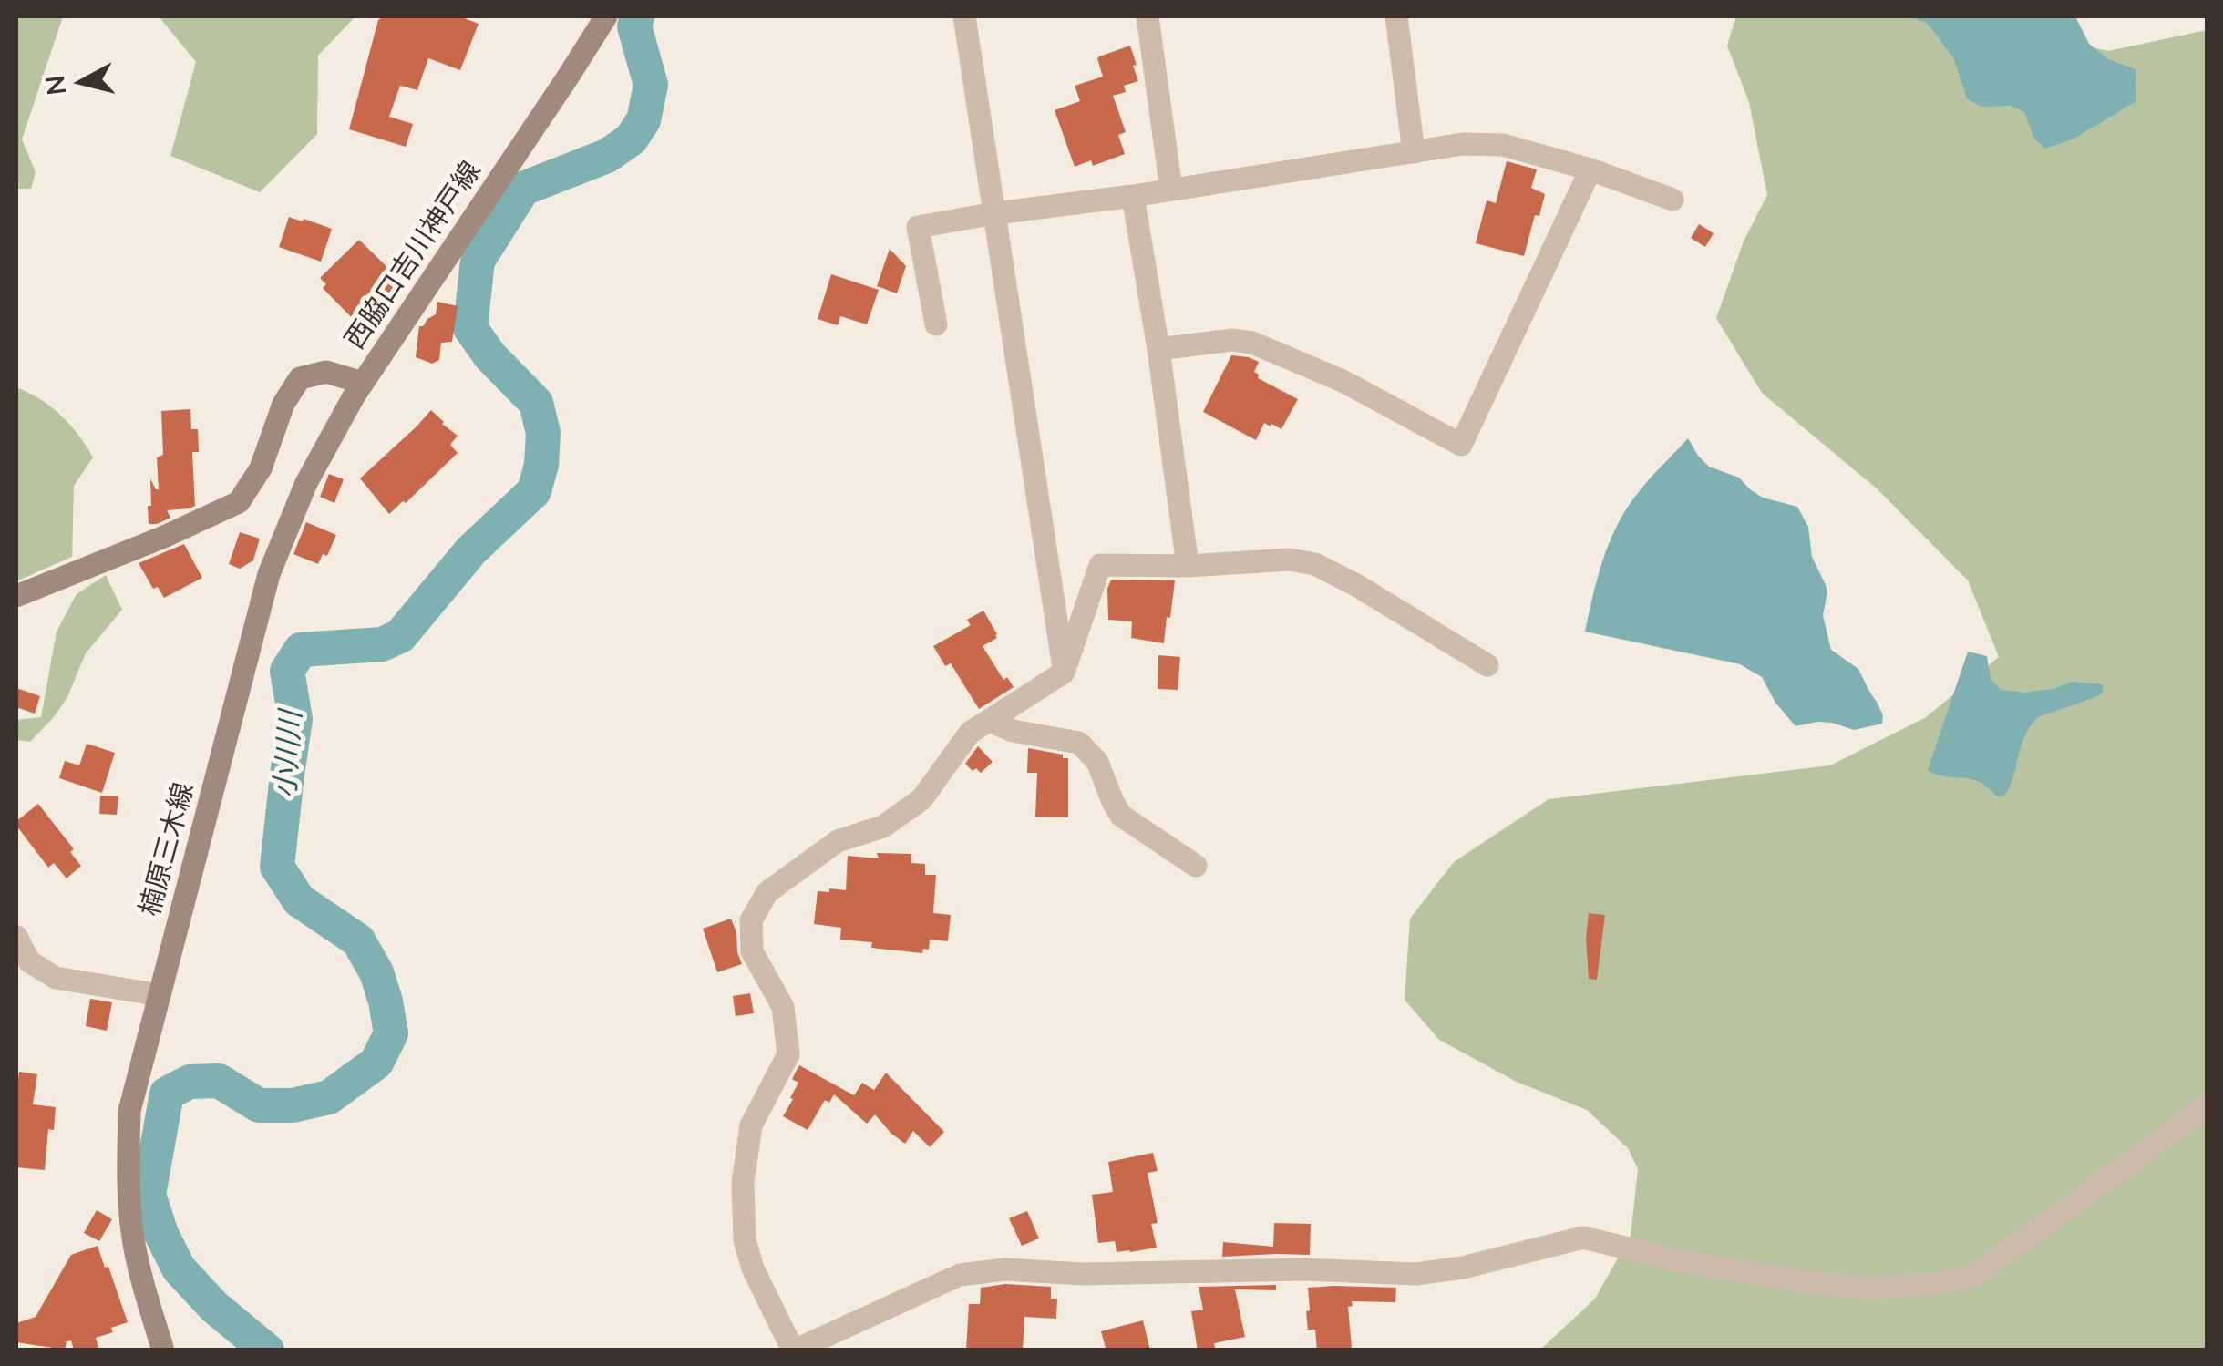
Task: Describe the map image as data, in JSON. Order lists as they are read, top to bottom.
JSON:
{
  "streets": {
    "main road": ["西脇口吉川神戸線", "楠原三木線"]
  },
  "crossings": [
    ["西脇口吉川神戸線", "楠原三木線"]
  ],
  "water": ["小川川"],
  "north": "left"
}
